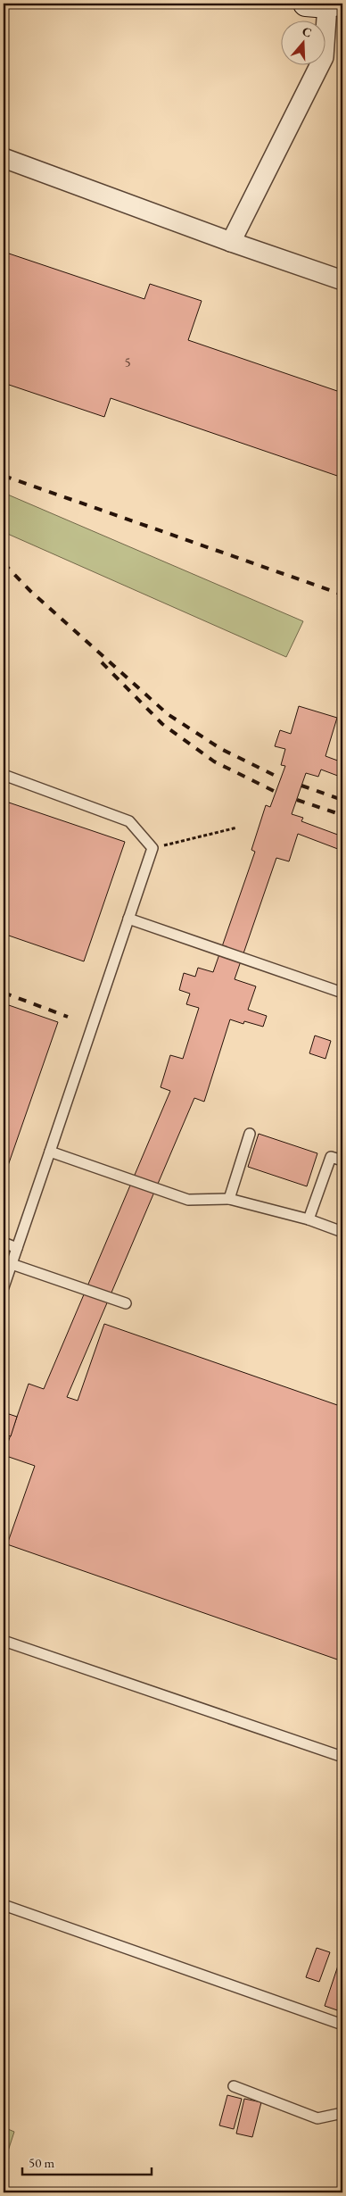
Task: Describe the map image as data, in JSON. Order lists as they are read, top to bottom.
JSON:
{
  "house_numbers": ["5"],
  "scale_bar": "50 m",
  "north": "top"
}
